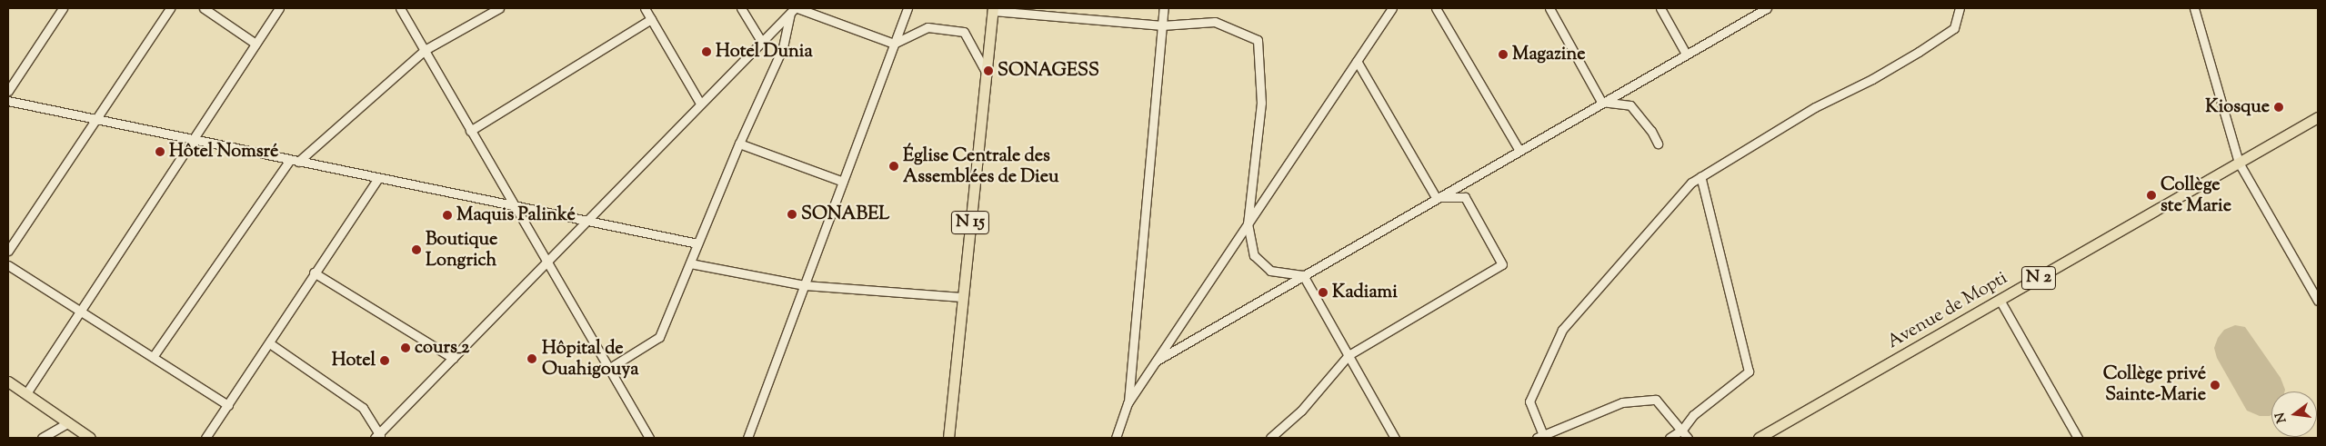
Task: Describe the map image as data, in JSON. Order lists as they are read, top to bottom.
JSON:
{
  "streets": {
    "main road": ["N 15", "N 2", "Avenue de Mopti"]
  },
  "places": [
    "Hotel Dunia",
    "Magazine",
    "SONAGESS",
    "Kiosque",
    "Hôtel Nomsré",
    "Église Centrale des Assemblées de Dieu",
    "Collège ste Marie",
    "SONABEL",
    "Maquis Palinké",
    "Boutique Longrich",
    "Kadiami",
    "cours_2",
    "Hôpital de Ouahigouya",
    "Hotel",
    "Collège privé Sainte-Marie"
  ],
  "north": "left"
}
